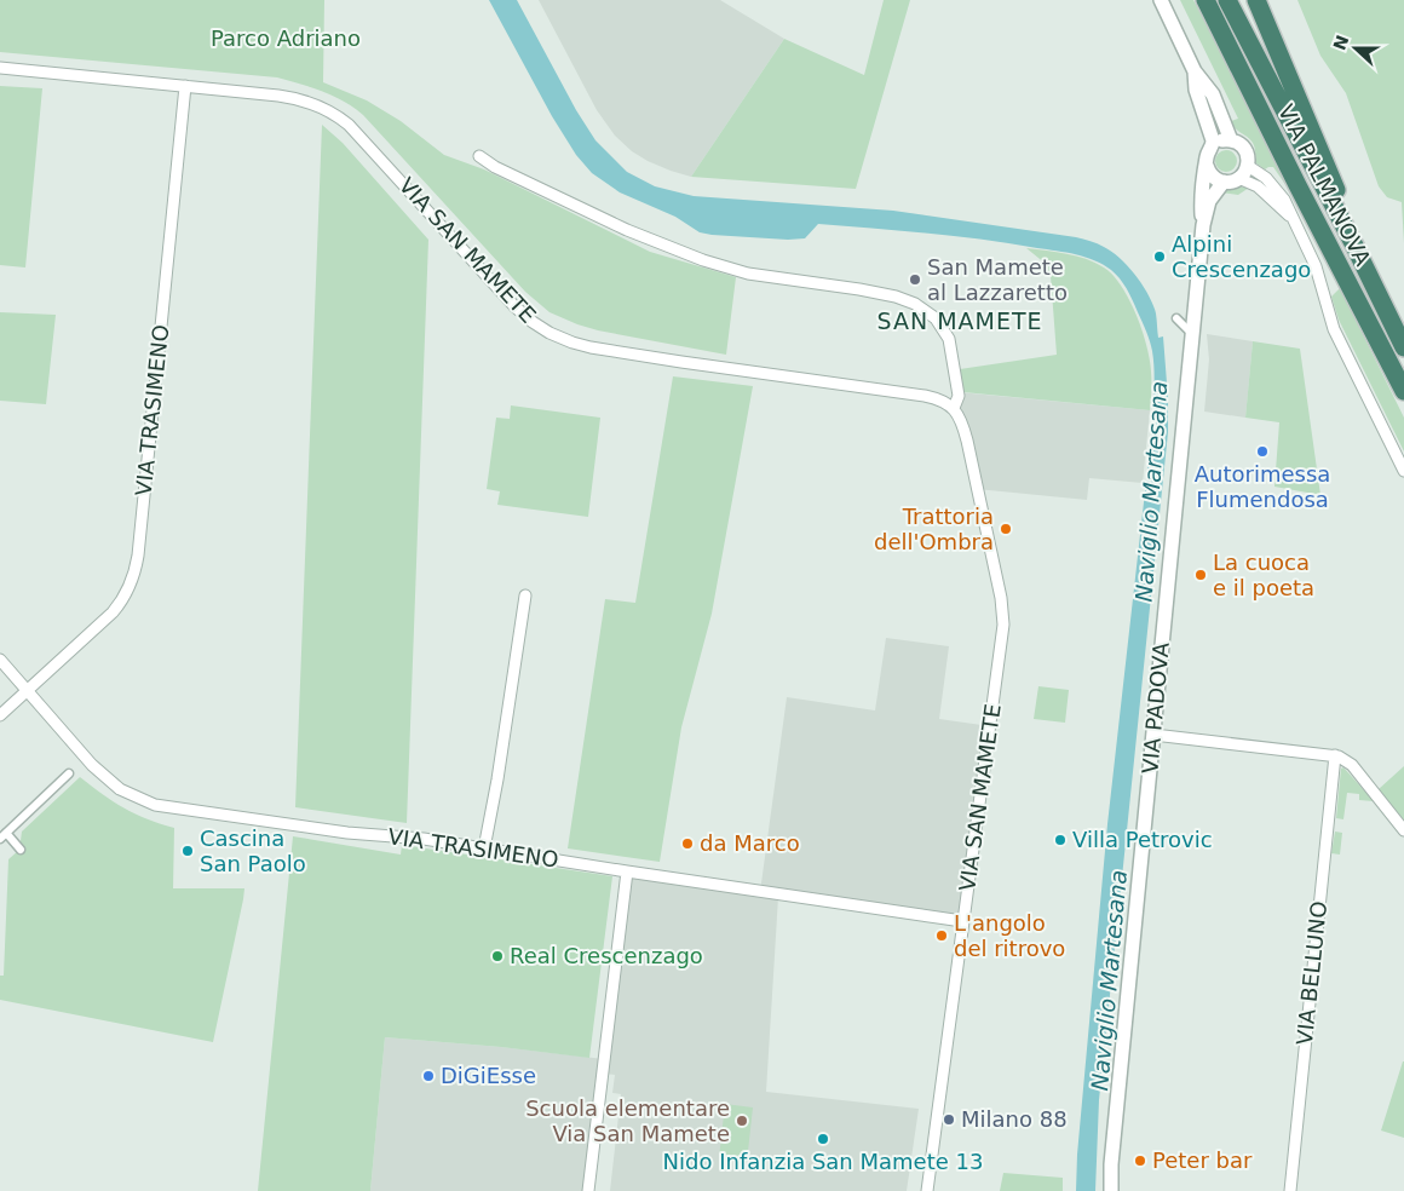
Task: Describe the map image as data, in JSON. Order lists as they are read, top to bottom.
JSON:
{
  "streets": {
    "highway": ["VIA PALMANOVA"],
    "street": [
      "VIA SAN MAMETE",
      "VIA TRASIMENO",
      "VIA PADOVA",
      "VIA BELLUNO"
    ]
  },
  "crossings": [
    ["VIA PALMANOVA", "VIA PADOVA"],
    ["VIA SAN MAMETE", "VIA TRASIMENO"]
  ],
  "districts": ["SAN MAMETE"],
  "water": ["Naviglio Martesana"],
  "parks": ["Parco Adriano"],
  "places": [
    "Alpini Crescenzago",
    "San Mamete al Lazzaretto",
    "Autorimessa Flumendosa",
    "Trattoria dell'Ombra",
    "La cuoca e il poeta",
    "Villa Petrovic",
    "da Marco",
    "Cascina San Paolo",
    "L'angolo del ritrovo",
    "Real Crescenzago",
    "DiGiEsse",
    "Milano 88",
    "Scuola elementare Via San Mamete",
    "Nido Infanzia San Mamete 13",
    "Peter bar"
  ],
  "north": "left"
}
